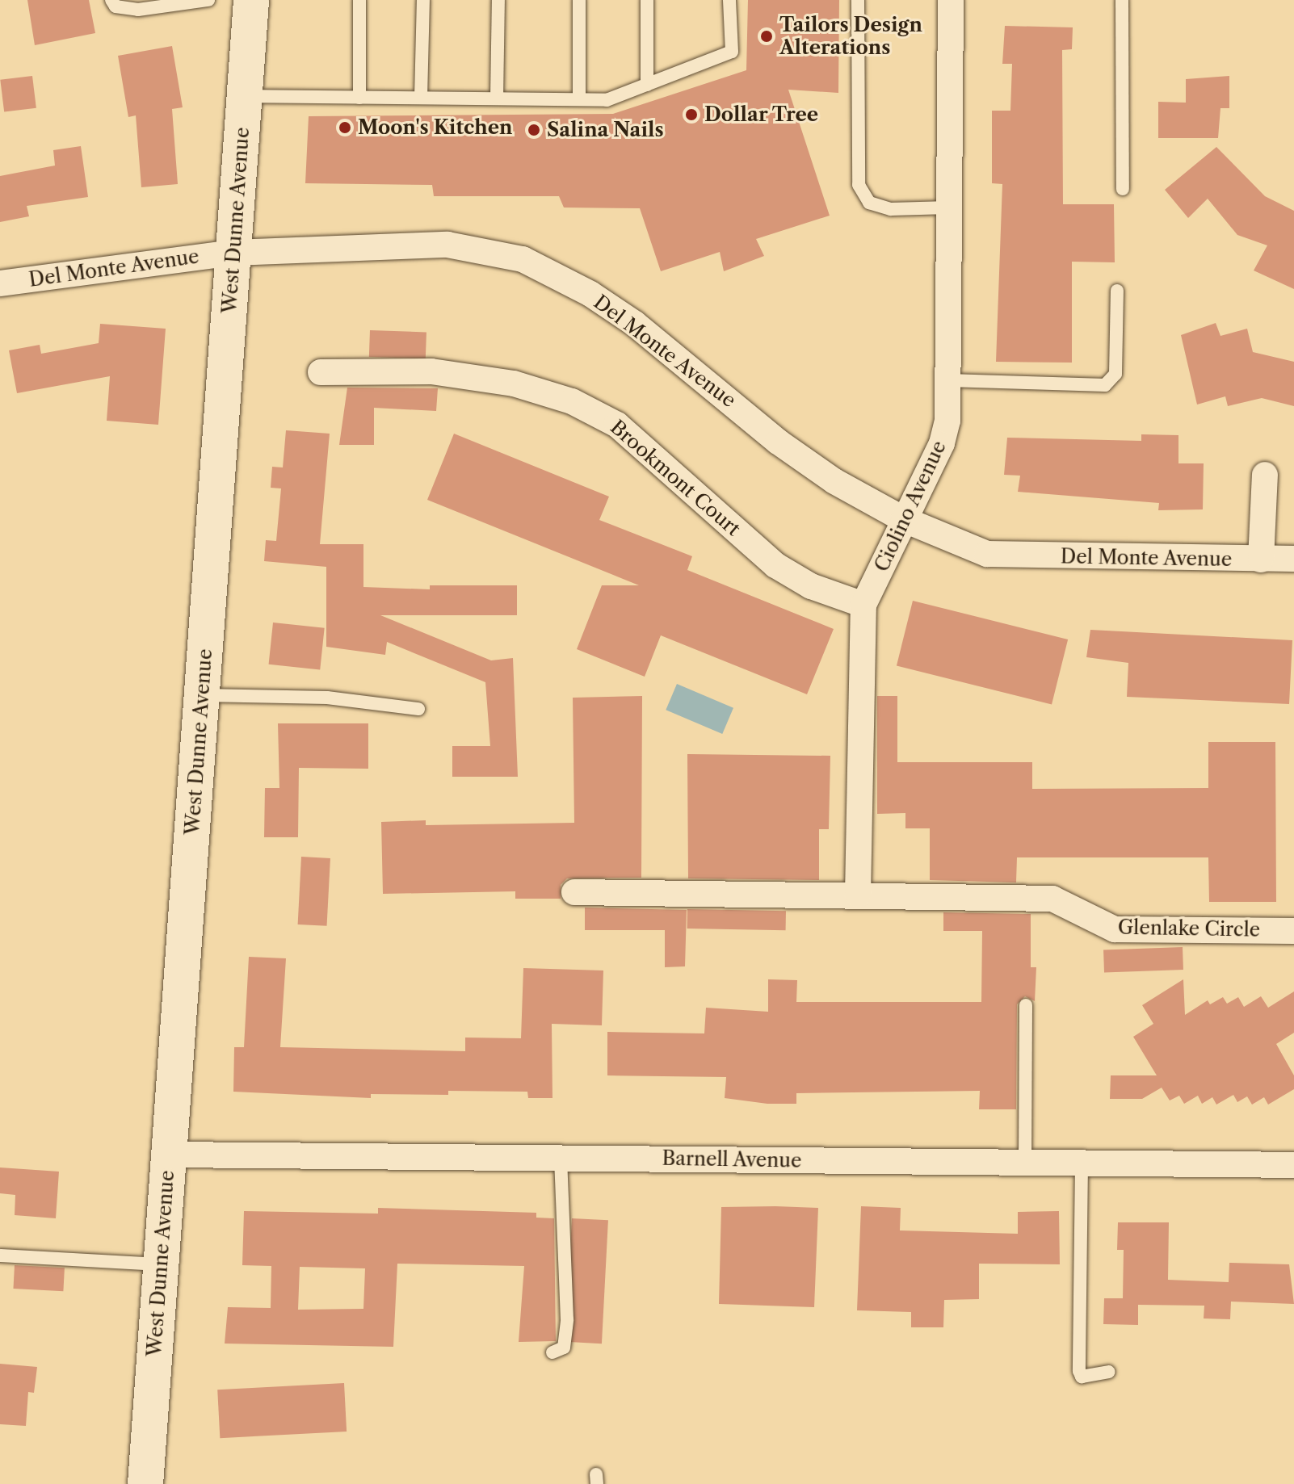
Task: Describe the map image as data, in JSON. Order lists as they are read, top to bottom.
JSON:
{
  "streets": {
    "main road": ["West Dunne Avenue"],
    "street": [
      "Del Monte Avenue",
      "Brookmont Court",
      "Ciolino Avenue",
      "Glenlake Circle",
      "Barnell Avenue"
    ]
  },
  "crossings": [
    ["West Dunne Avenue", "Del Monte Avenue"],
    ["West Dunne Avenue", "Barnell Avenue"],
    ["Del Monte Avenue", "Ciolino Avenue"],
    ["Brookmont Court", "Ciolino Avenue"],
    ["Ciolino Avenue", "Glenlake Circle"]
  ],
  "places": [
    "Tailors Design Alterations",
    "Dollar Tree",
    "Moon's Kitchen",
    "Salina Nails"
  ]
}
